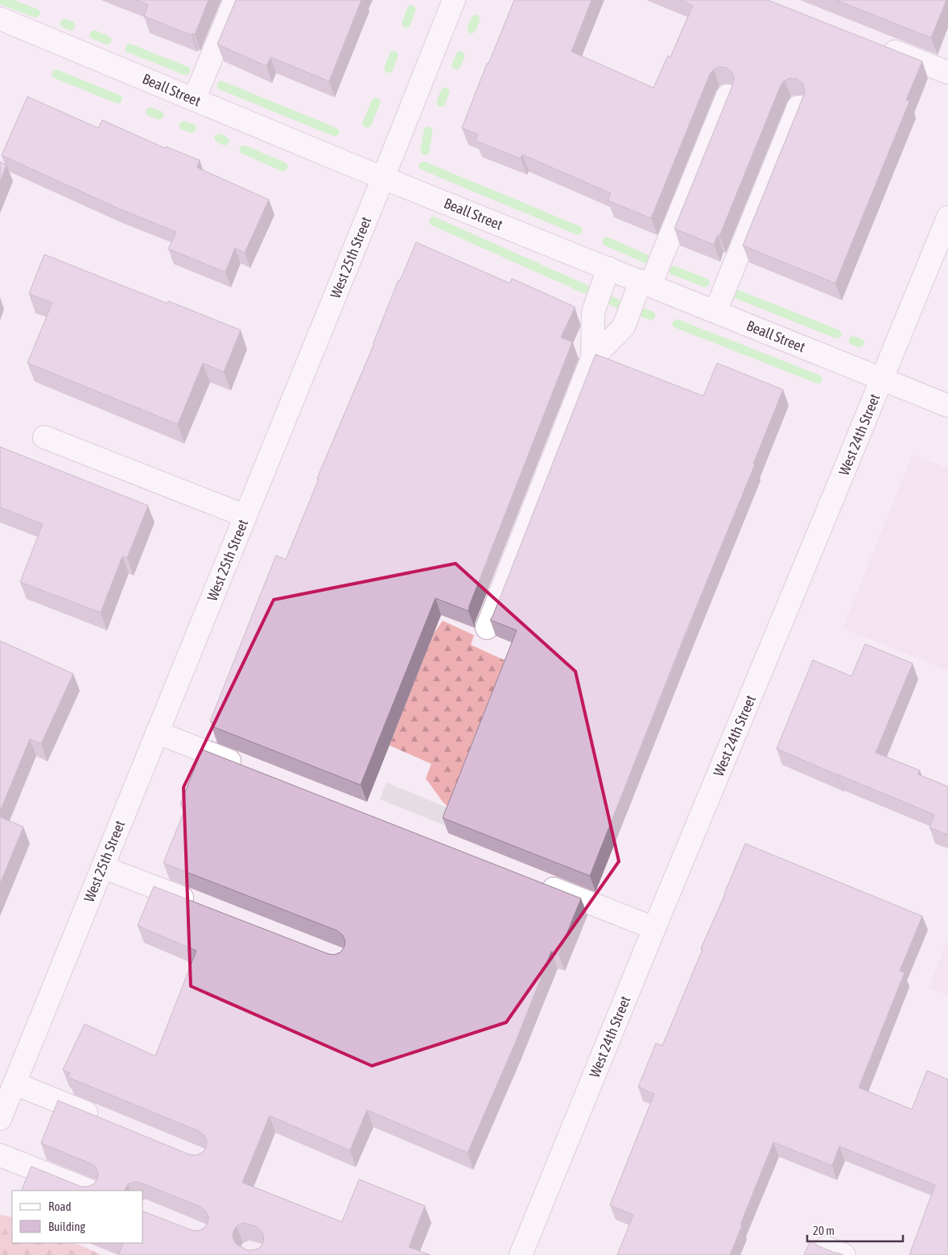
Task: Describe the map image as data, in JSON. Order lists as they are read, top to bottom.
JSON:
{
  "streets": {
    "street": ["Beall Street", "West 25th Street", "West 24th Street"]
  },
  "crossings": [
    ["Beall Street", "West 25th Street"],
    ["Beall Street", "West 24th Street"]
  ],
  "legend": ["Road", "Building"],
  "scale_bar": "20 m"
}
